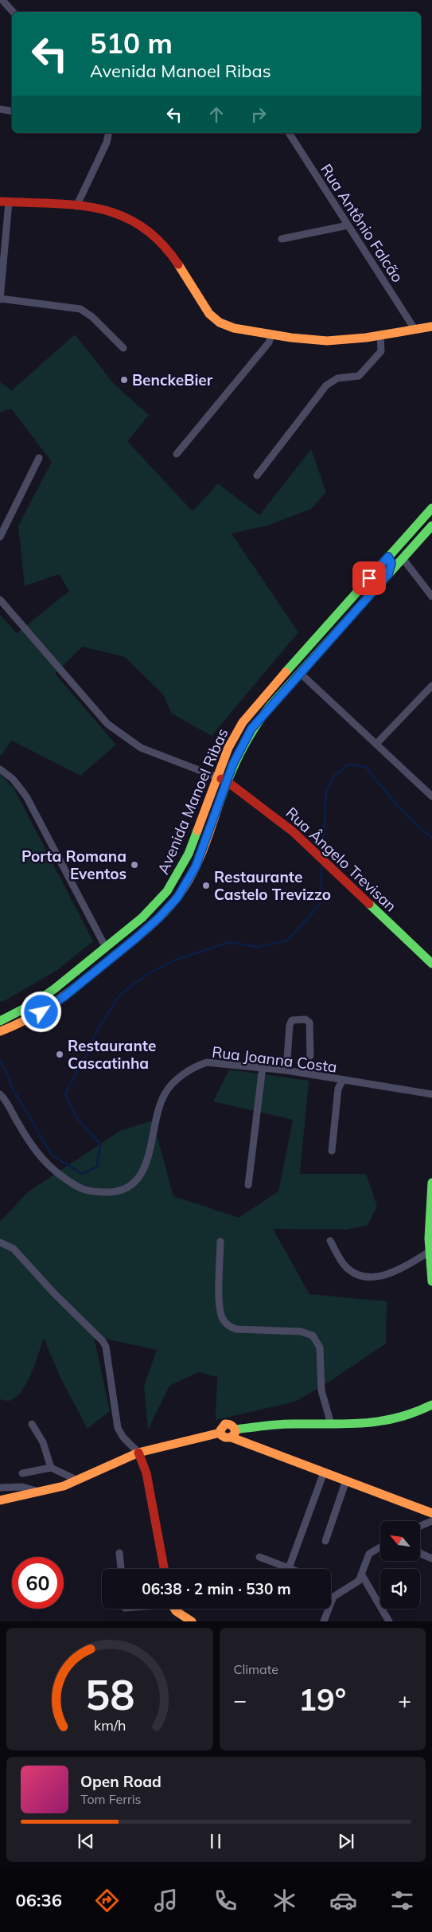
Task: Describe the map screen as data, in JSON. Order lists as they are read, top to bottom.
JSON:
{
  "streets": {
    "main road": ["Avenida Manoel Ribas", "Rua Ângelo Trevisan"],
    "street": ["Rua Antônio Falcão", "Rua Joanna Costa"]
  },
  "crossings": [
    ["Avenida Manoel Ribas", "Rua Ângelo Trevisan"]
  ],
  "places": [
    "BenckeBier",
    "Porta Romana Eventos",
    "Restaurante Castelo Trevizzo",
    "Restaurante Cascatinha"
  ],
  "north": "top left",
  "page": {
    "turn": ["510 m", "Avenida Manoel Ribas"],
    "limit": "60",
    "trip": "06:38 · 2 min · 530 m",
    "tile": "Climate",
    "heat": ["−", "19°", "+"],
    "song": ["Open Road", "Tom Ferris"],
    "tabs": "06:36",
    "gauge": ["58", "km/h"]
  }
}
